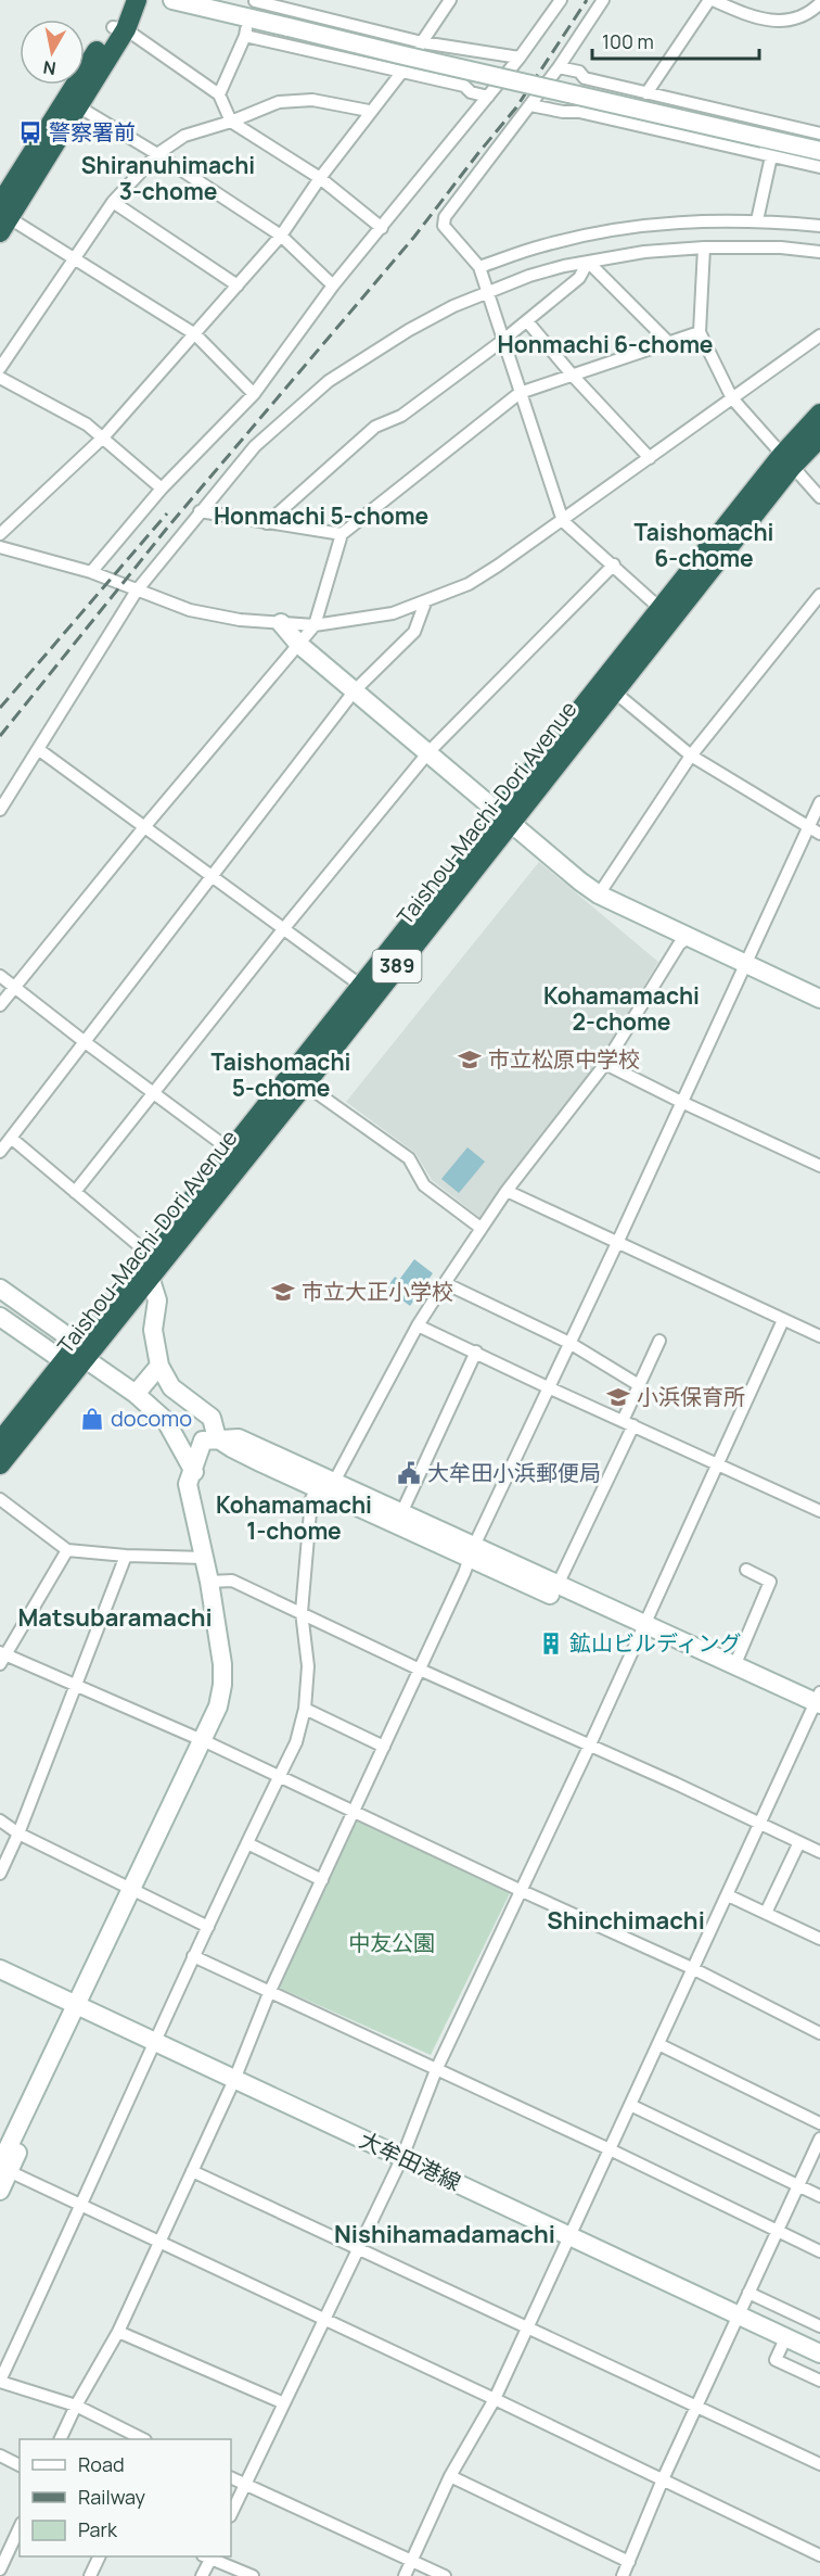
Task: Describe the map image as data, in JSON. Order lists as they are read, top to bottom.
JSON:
{
  "streets": {
    "highway": ["Taishou-Machi-Dori Avenue", "389"],
    "street": ["大牟田港線"]
  },
  "crossings": [
    ["Taishou-Machi-Dori Avenue", "389"]
  ],
  "districts": [
    "Shiranuhimachi 3-chome",
    "Honmachi 6-chome",
    "Honmachi 5-chome",
    "Taishomachi 6-chome",
    "Kohamamachi 2-chome",
    "Taishomachi 5-chome",
    "Kohamamachi 1-chome",
    "Matsubaramachi",
    "Shinchimachi",
    "Nishihamadamachi"
  ],
  "parks": ["中友公園"],
  "places": {
    "bus stop": ["警察署前"],
    "school or university": ["市立松原中学校", "市立大正小学校", "小浜保育所"],
    "shop": ["docomo"],
    "public building": ["大牟田小浜郵便局"],
    "building": ["鉱山ビルディング"]
  },
  "legend": ["Road", "Railway", "Park"],
  "scale_bar": "100 m",
  "north": "bottom"
}
